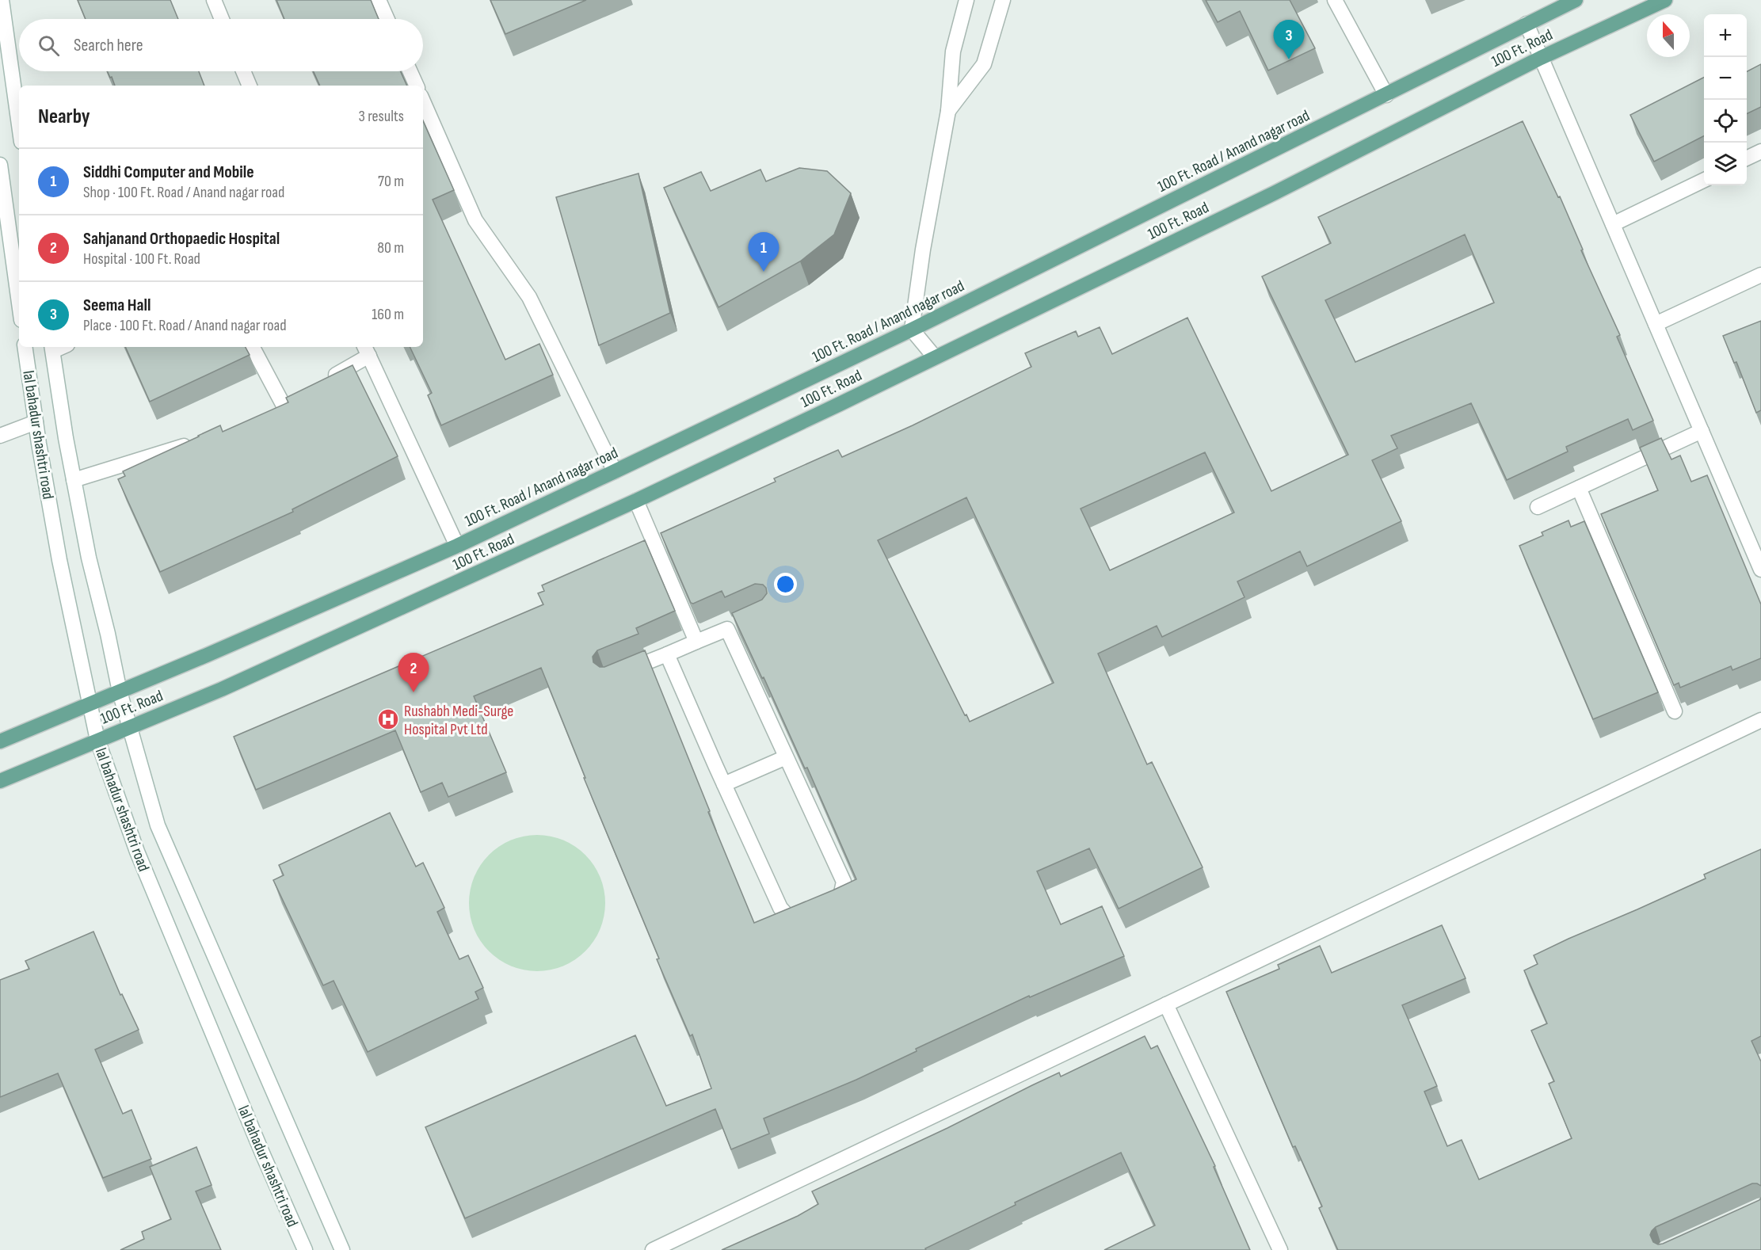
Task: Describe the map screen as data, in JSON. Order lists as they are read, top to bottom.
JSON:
{
  "streets": {
    "main road": ["100 Ft. Road", "100 Ft. Road / Anand nagar road"],
    "street": ["lal bahadur shashtri road"]
  },
  "crossings": [
    ["100 Ft. Road", "100 Ft. Road / Anand nagar road"],
    ["100 Ft. Road", "lal bahadur shashtri road"]
  ],
  "places": {
    "hospital": ["Rushabh Medi-Surge Hospital Pvt Ltd"]
  },
  "north": "top",
  "page": {
    "map_buttons": ["+", "−"],
    "search": "Search here",
    "pins": ["3", "1", "2"],
    "heading": ["Nearby", "3 results"],
    "list": [
      {
        "mark": "1",
        "name": "Siddhi Computer and Mobile",
        "note": "Shop · 100 Ft. Road / Anand nagar road",
        "value": "70 m"
      },
      {
        "mark": "2",
        "name": "Sahjanand Orthopaedic Hospital",
        "note": "Hospital · 100 Ft. Road",
        "value": "80 m"
      },
      {
        "mark": "3",
        "name": "Seema Hall",
        "note": "Place · 100 Ft. Road / Anand nagar road",
        "value": "160 m"
      }
    ]
  }
}
